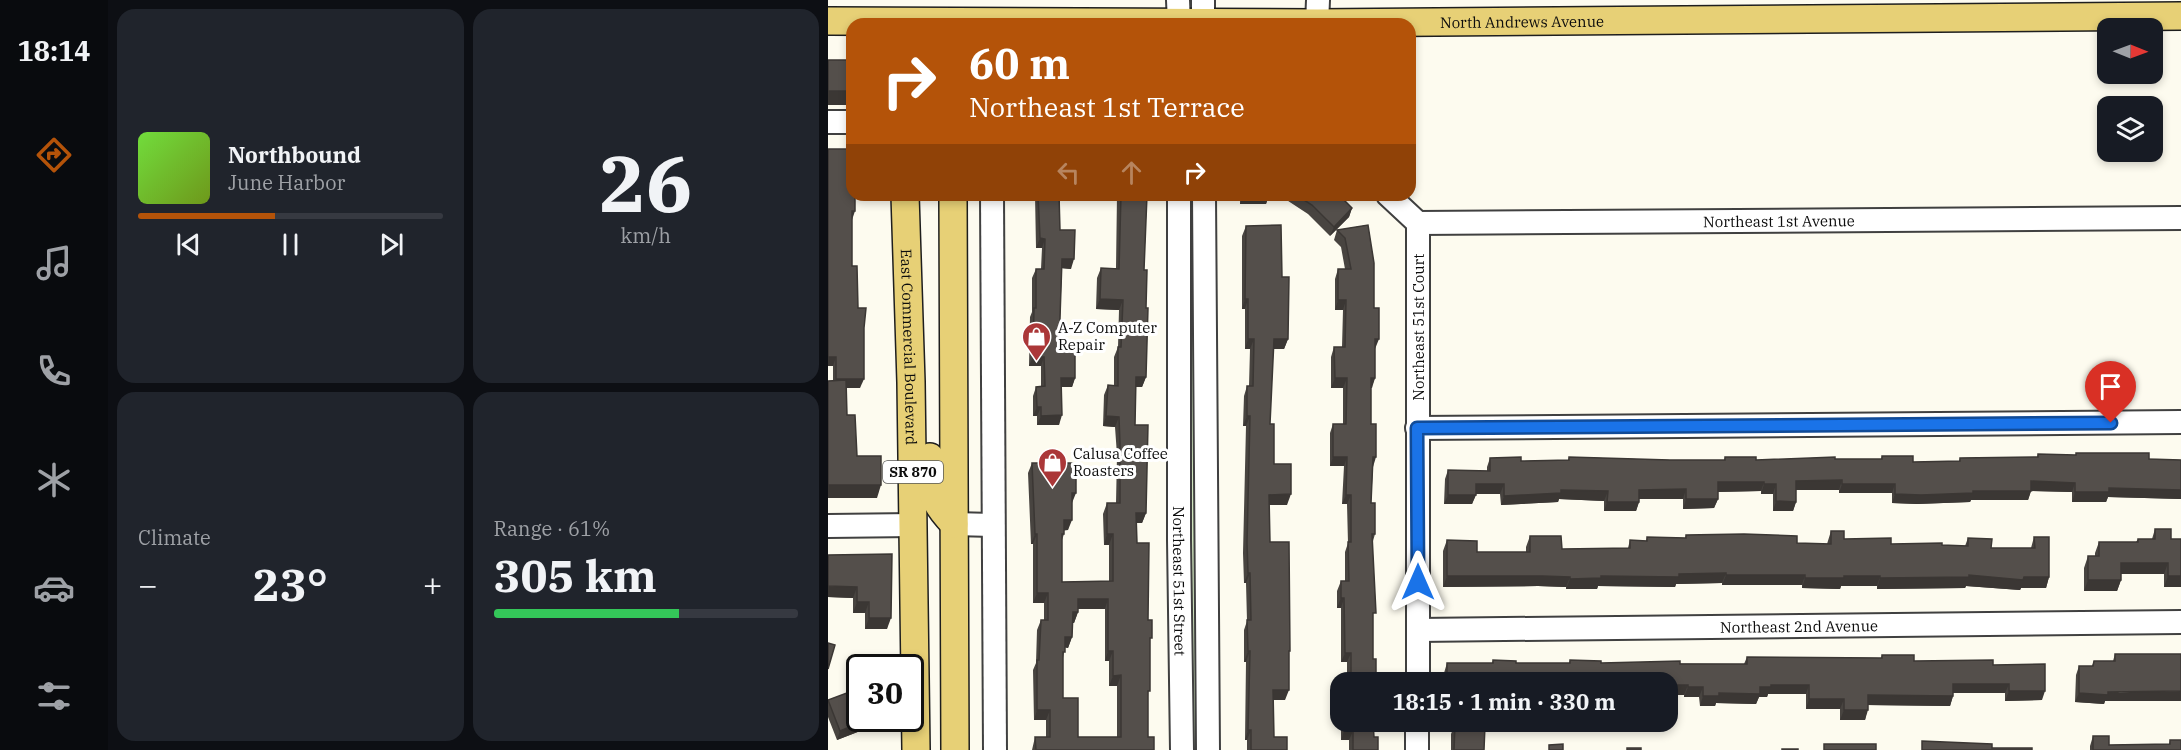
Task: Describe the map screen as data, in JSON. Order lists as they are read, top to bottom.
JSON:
{
  "streets": {
    "main road": ["North Andrews Avenue", "East Commercial Boulevard", "SR 870"],
    "street": [
      "Northeast 1st Avenue",
      "Northeast 51st Court",
      "Northeast 51st Street",
      "Northeast 2nd Avenue"
    ]
  },
  "crossings": [
    ["Northeast 1st Avenue", "Northeast 51st Court"],
    ["Northeast 51st Court", "Northeast 2nd Avenue"]
  ],
  "places": {
    "shop": ["A-Z Computer Repair", "Calusa Coffee Roasters"]
  },
  "north": "right",
  "page": {
    "tabs": "18:14",
    "tile": [
      ["26", "km/h"],
      "Climate",
      ["Range · 61%", "305 km"]
    ],
    "turn": ["60 m", "Northeast 1st Terrace"],
    "song": ["Northbound", "June Harbor"],
    "heat": ["−", "23°", "+"],
    "limit": "30",
    "trip": "18:15 · 1 min · 330 m"
  }
}
